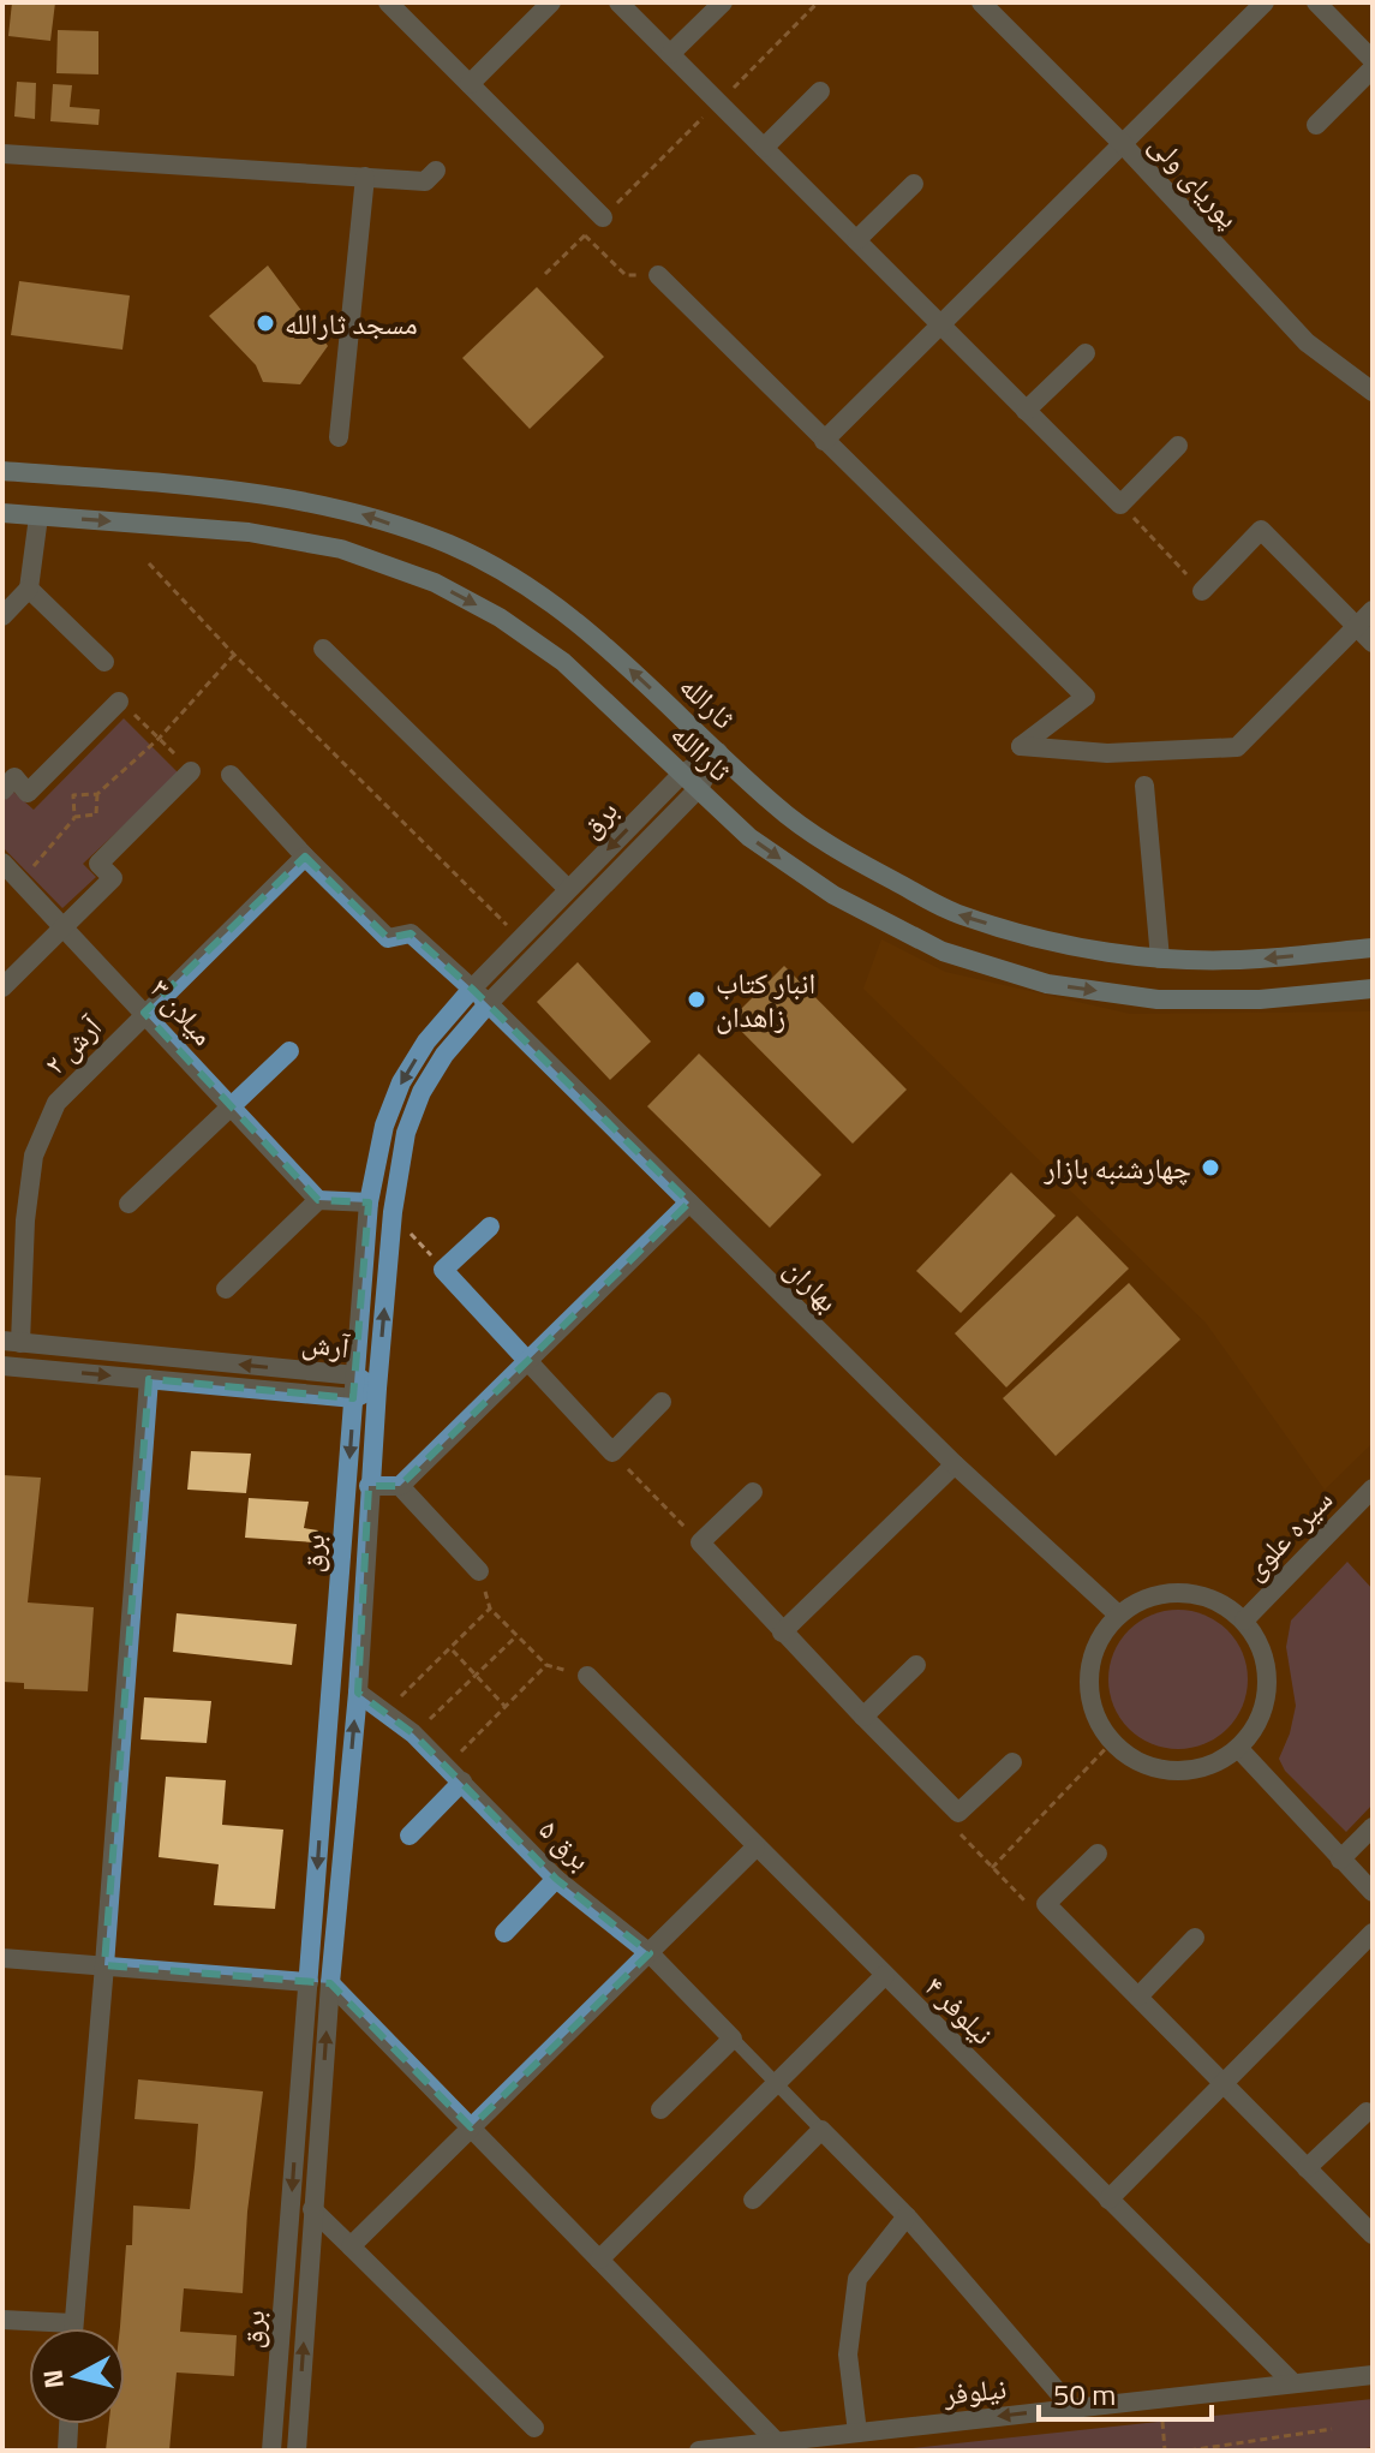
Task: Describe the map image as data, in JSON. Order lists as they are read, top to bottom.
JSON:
{
  "streets": {
    "main road": ["ثارالله", "ثاراالله"],
    "street": [
      "پوریای ولی",
      "برق",
      "میلان ۳",
      "آرش ۲",
      "بهاران",
      "آرش",
      "سیره علوی",
      "برق ۵",
      "نیلوفر ۴",
      "نیلوفر"
    ]
  },
  "crossings": [
    ["ثارالله", "برق"],
    ["ثاراالله", "برق"],
    ["برق", "بهاران"],
    ["برق", "آرش"],
    ["برق", "برق ۵"],
    ["میلان ۳", "آرش ۲"],
    ["آرش ۲", "بهاران"],
    ["آرش ۲", "آرش"],
    ["بهاران", "سیره علوی"],
    ["نیلوفر ۴", "نیلوفر"]
  ],
  "one_way": ["ثارالله", "ثاراالله"],
  "places": ["مسجد ثارالله", "انبار کتاب زاهدان", "چهارشنبه بازار"],
  "scale_bar": "50 m",
  "north": "left"
}
